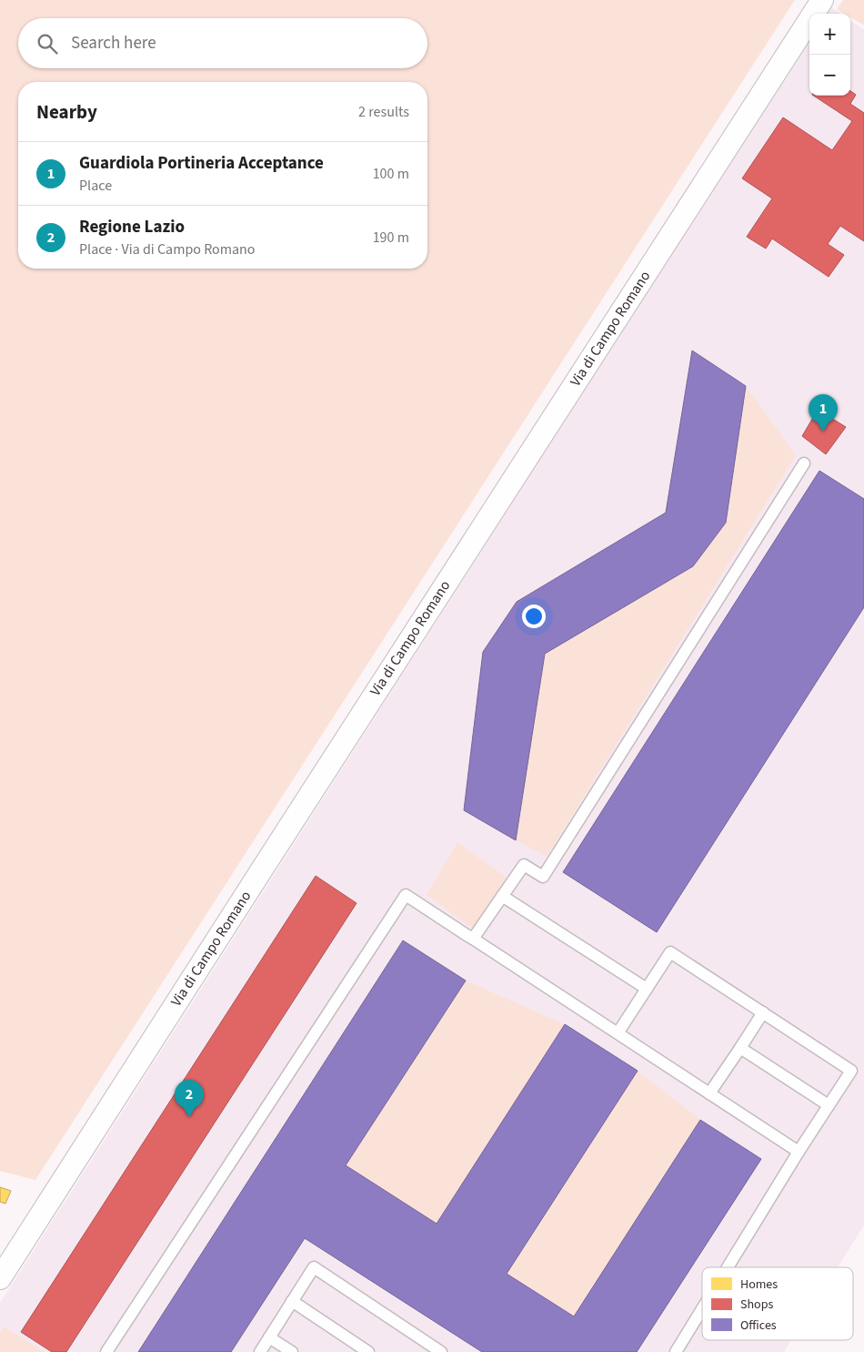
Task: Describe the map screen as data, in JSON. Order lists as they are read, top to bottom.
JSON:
{
  "streets": {
    "street": ["Via di Campo Romano"]
  },
  "legend": ["Homes", "Shops", "Offices"],
  "page": {
    "map_buttons": ["+", "−"],
    "search": "Search here",
    "heading": ["Nearby", "2 results"],
    "list": [
      {
        "mark": "1",
        "name": "Guardiola Portineria Acceptance",
        "note": "Place",
        "value": "100 m"
      },
      {
        "mark": "2",
        "name": "Regione Lazio",
        "note": "Place · Via di Campo Romano",
        "value": "190 m"
      }
    ],
    "pins": ["1", "2"]
  }
}
